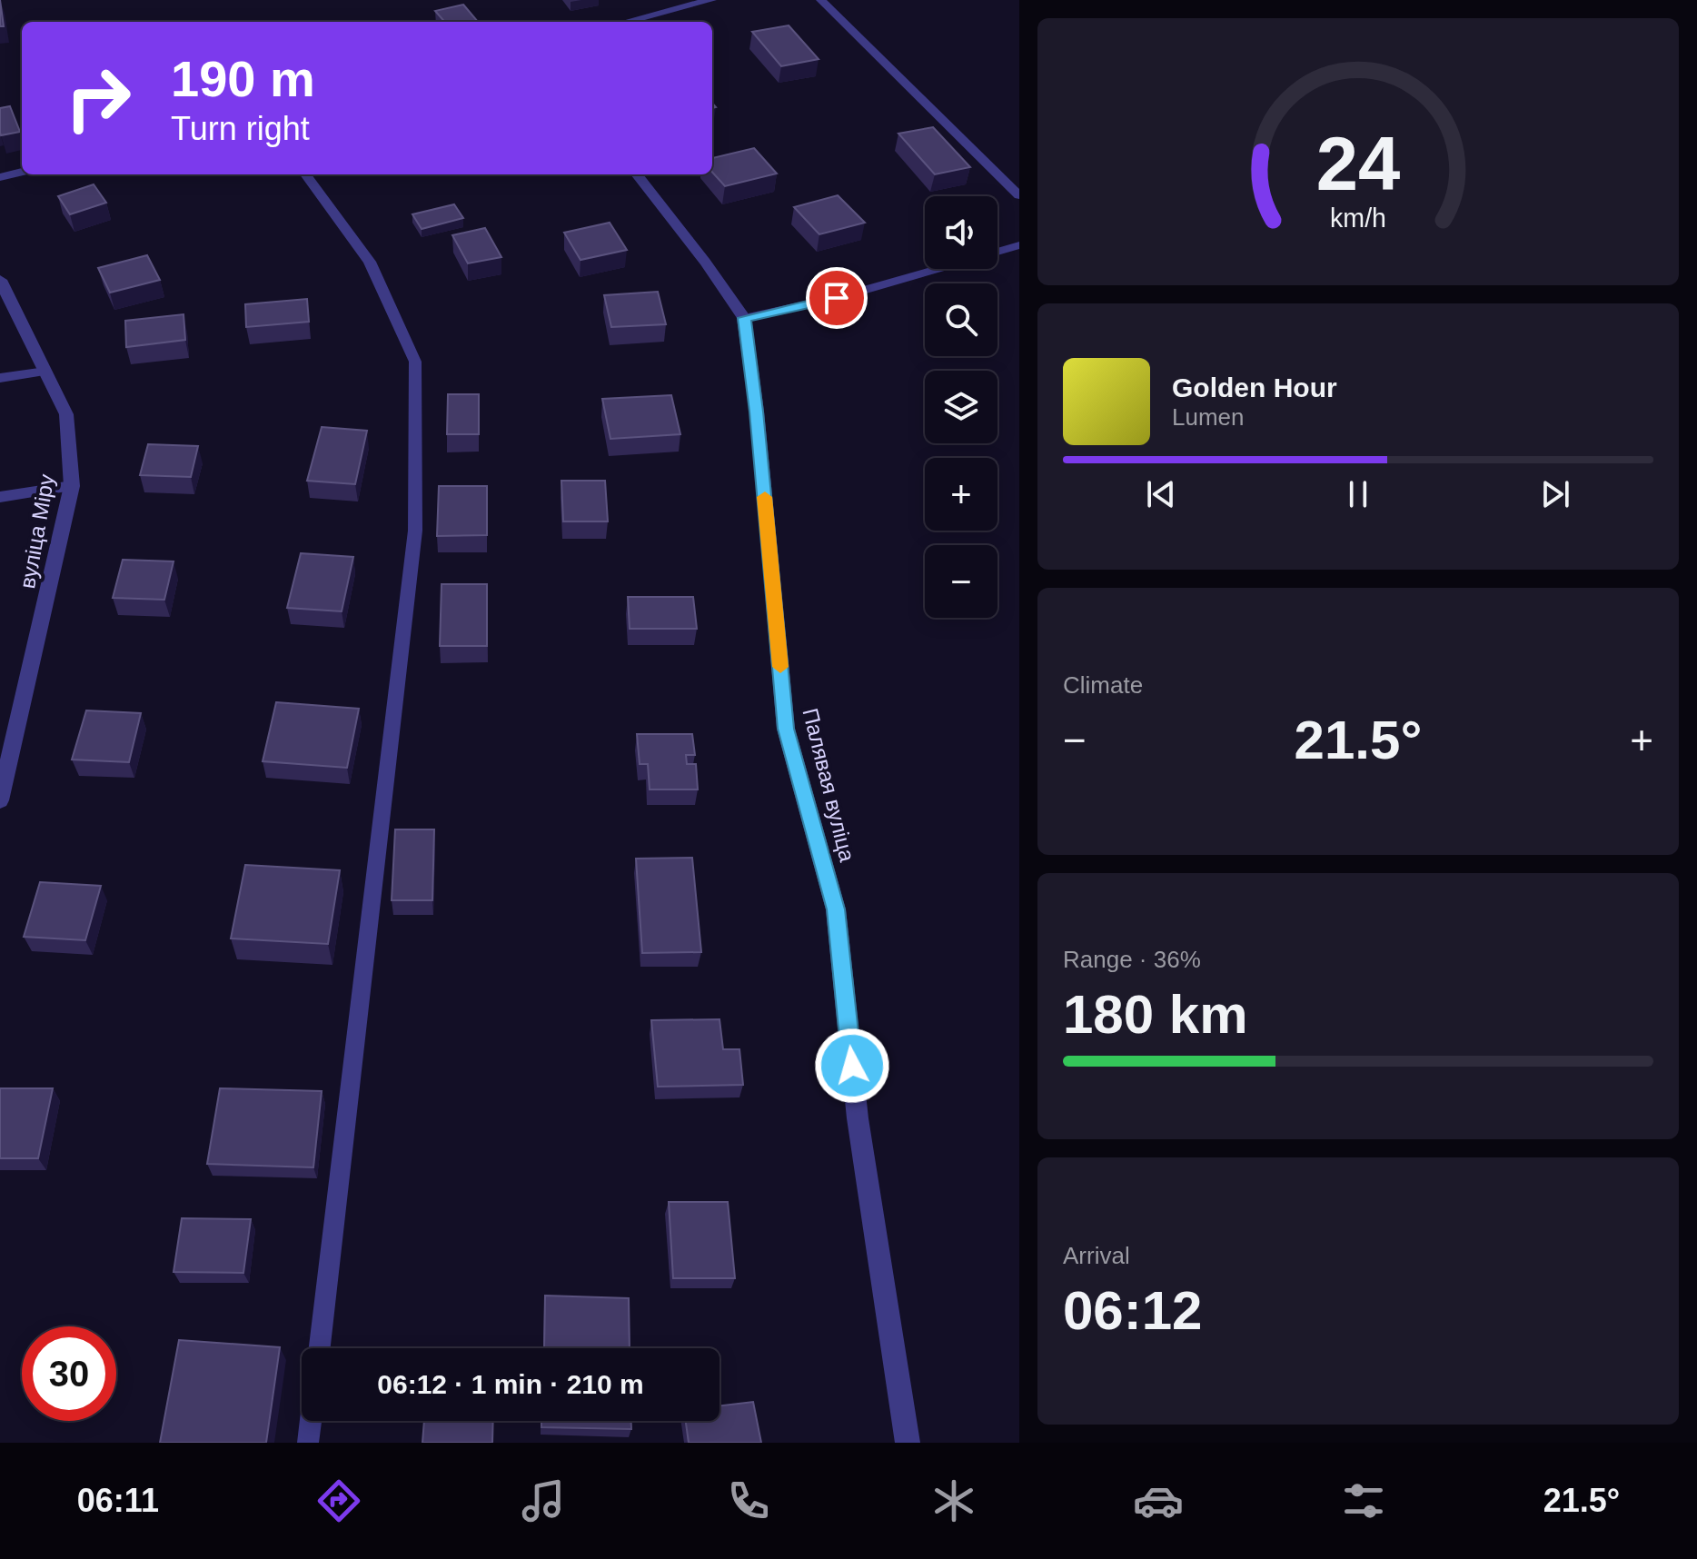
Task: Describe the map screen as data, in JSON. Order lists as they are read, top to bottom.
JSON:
{
  "streets": {
    "street": ["вуліца Міру", "Палявая вуліца"]
  },
  "page": {
    "turn": ["190 m", "Turn right"],
    "map_buttons": ["+", "−"],
    "song": ["Golden Hour", "Lumen"],
    "tile": [
      "Climate",
      ["Range · 36%", "180 km"],
      ["Arrival", "06:12"]
    ],
    "heat": ["−", "21.5°", "+"],
    "limit": "30",
    "trip": "06:12 · 1 min · 210 m",
    "tabs": ["06:11", "21.5°"],
    "gauge": ["24", "km/h"]
  }
}
